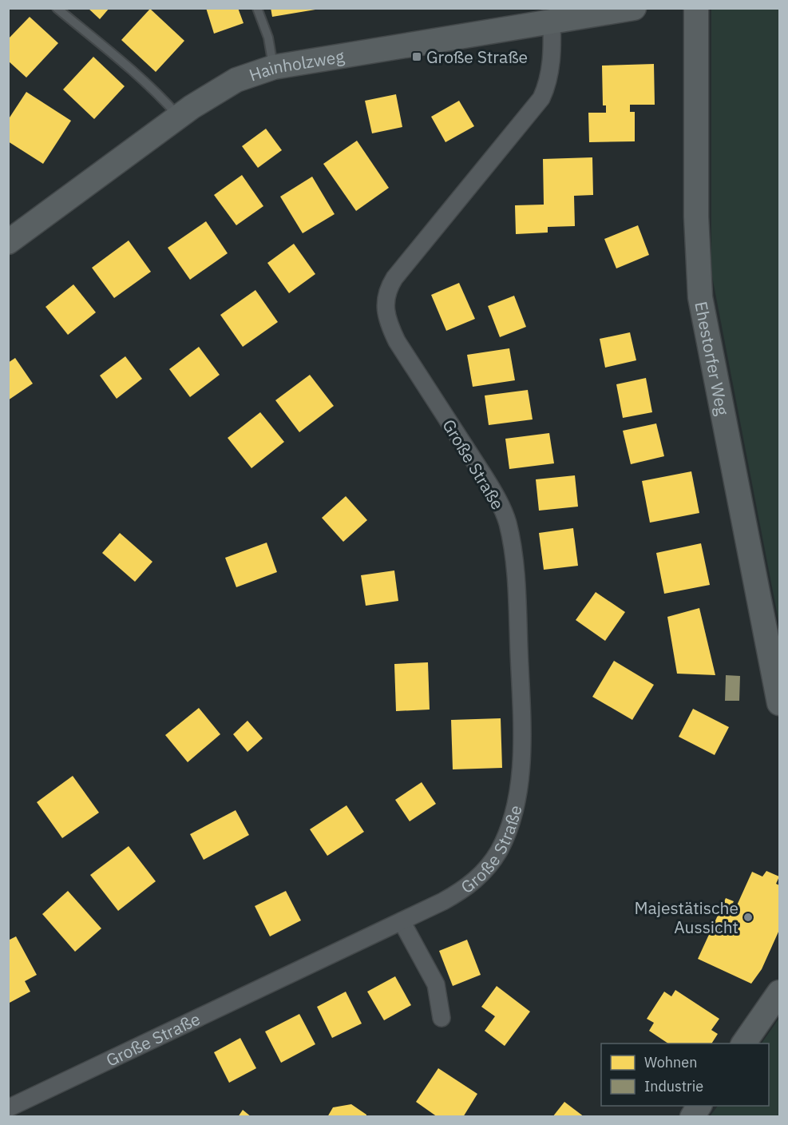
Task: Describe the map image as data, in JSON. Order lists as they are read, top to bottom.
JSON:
{
  "streets": {
    "main road": ["Hainholzweg", "Ehestorfer Weg"],
    "street": ["Große Straße"]
  },
  "crossings": [
    ["Hainholzweg", "Große Straße"]
  ],
  "places": {
    "transit": ["Große Straße"],
    "other": ["Majestätische Aussicht"]
  },
  "legend": ["Wohnen", "Industrie"]
}
